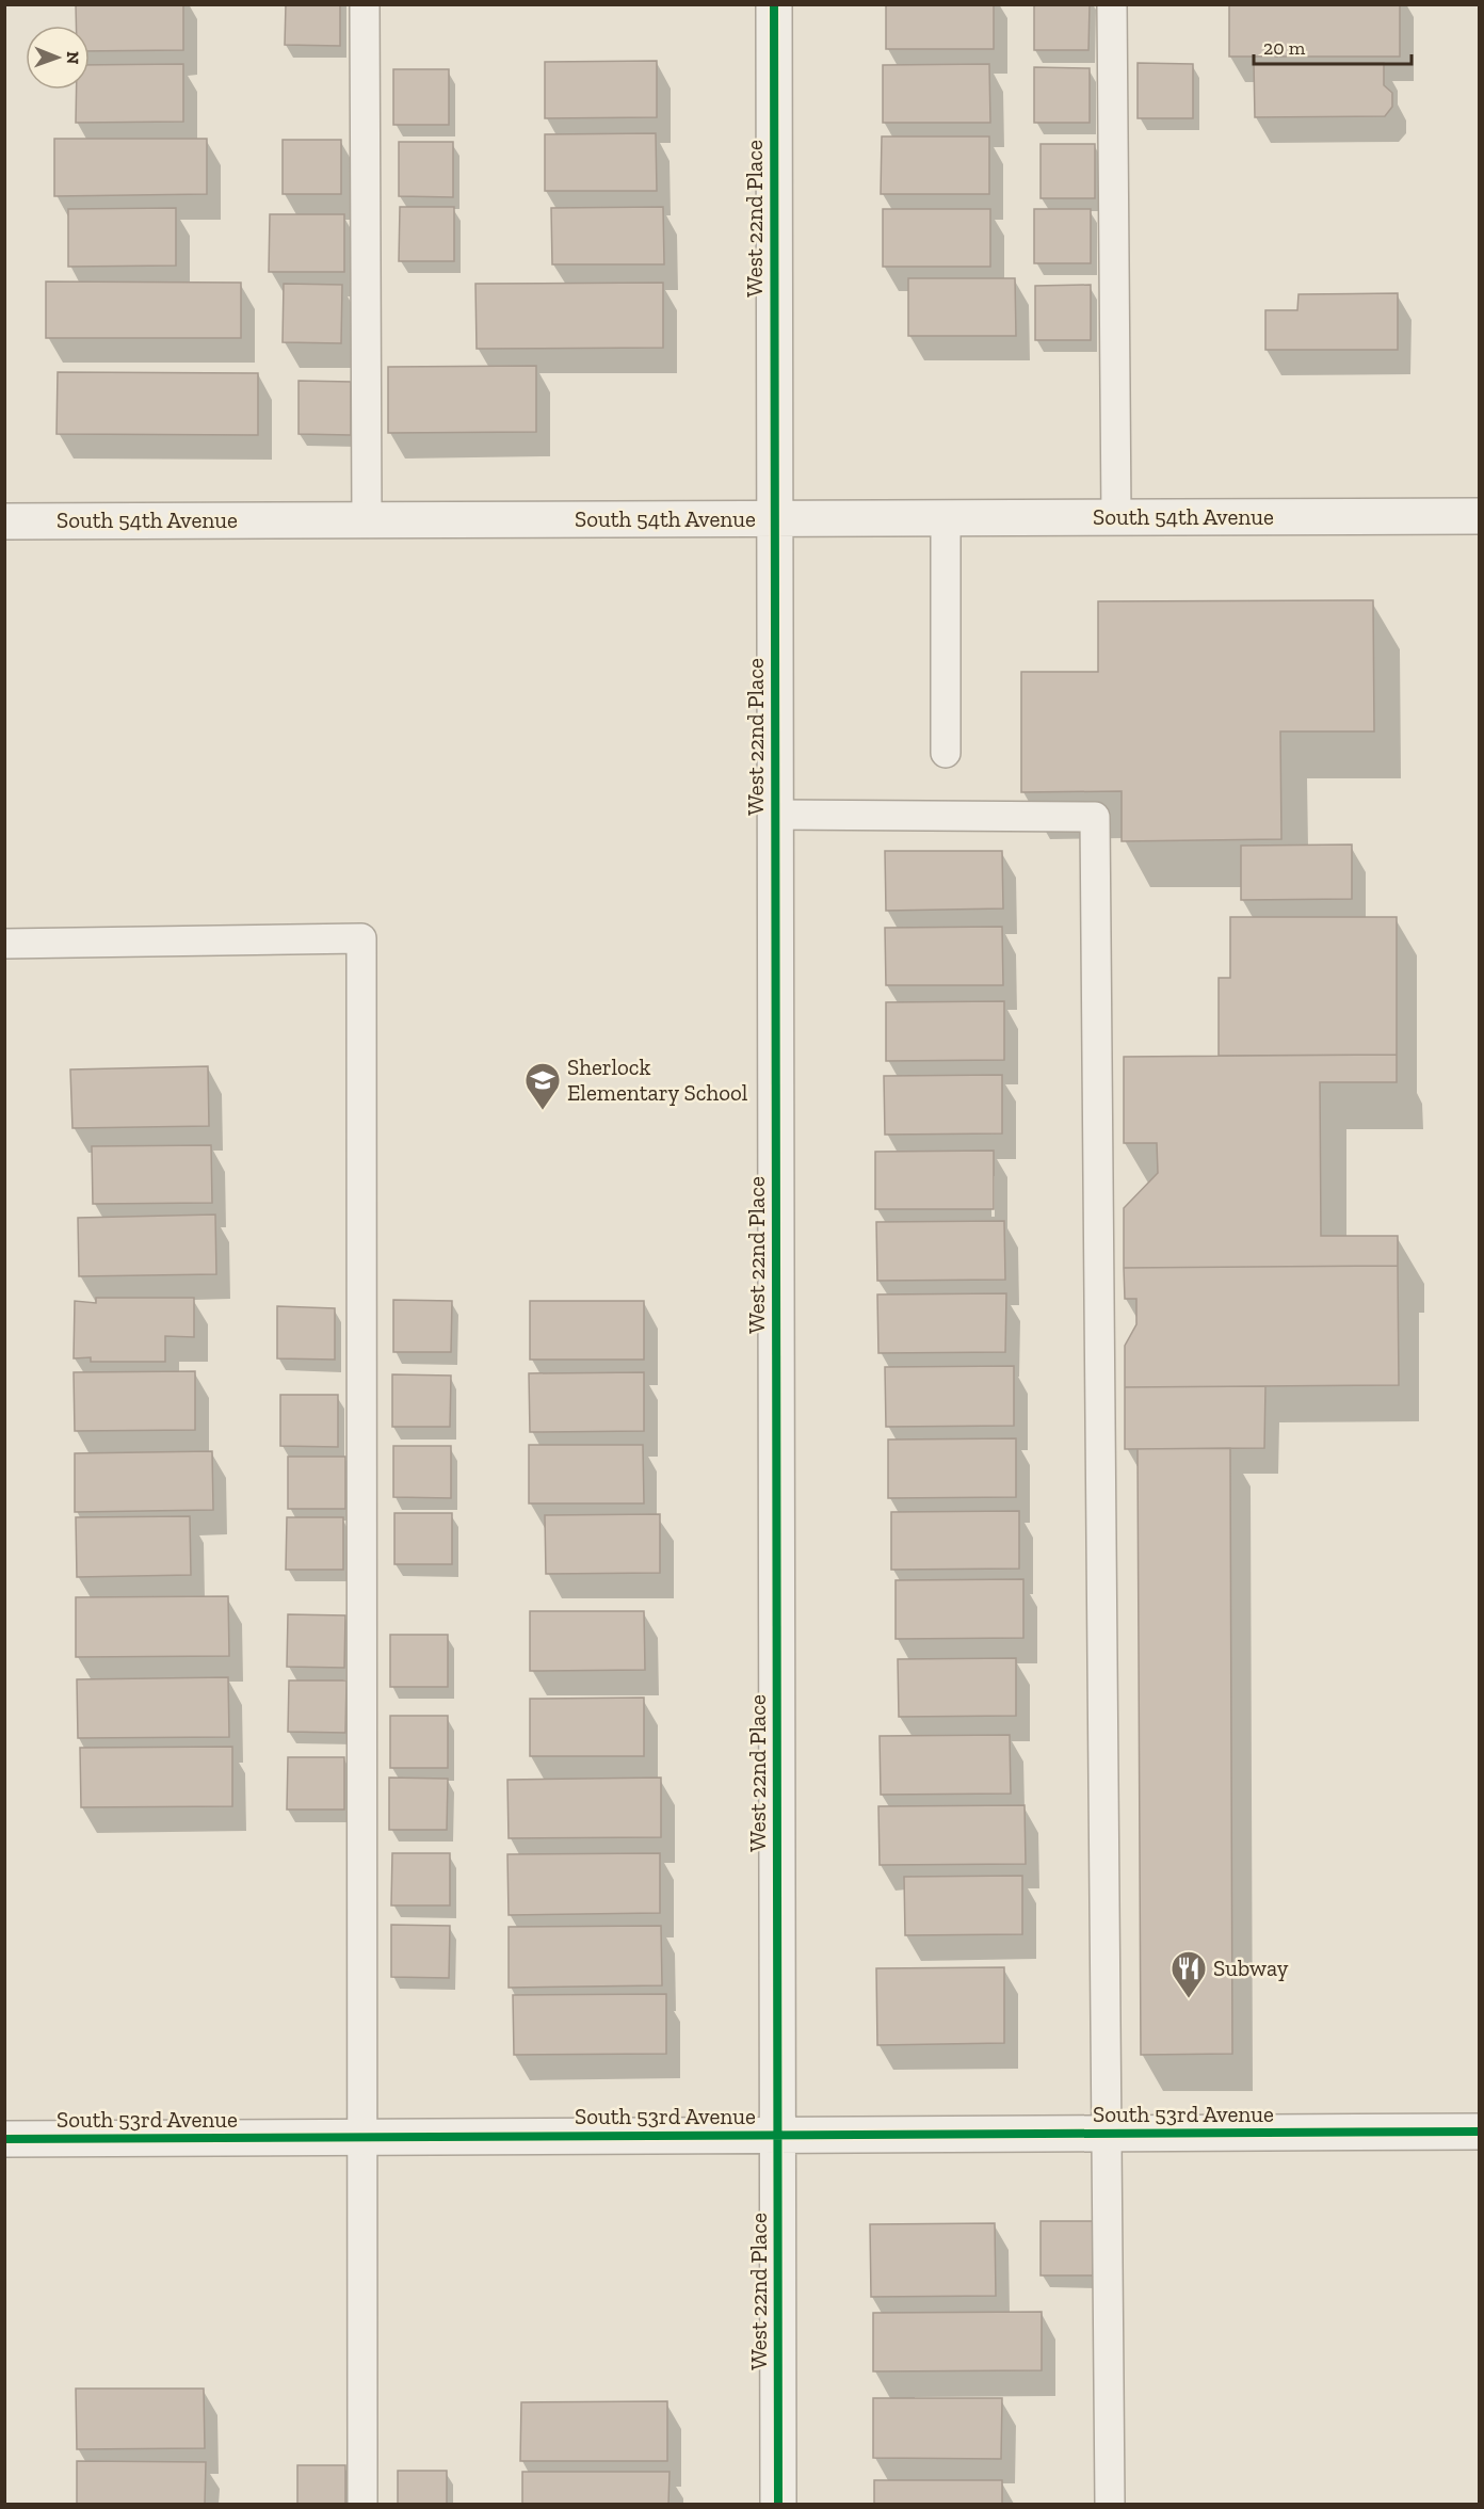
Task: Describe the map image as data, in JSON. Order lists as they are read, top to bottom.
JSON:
{
  "streets": {
    "street": ["West 22nd Place", "South 54th Avenue", "South 53rd Avenue"]
  },
  "crossings": [
    ["West 22nd Place", "South 54th Avenue"],
    ["West 22nd Place", "South 53rd Avenue"]
  ],
  "places": {
    "school or university": ["Sherlock Elementary School"],
    "restaurant": ["Subway"]
  },
  "scale_bar": "20 m",
  "north": "right"
}
